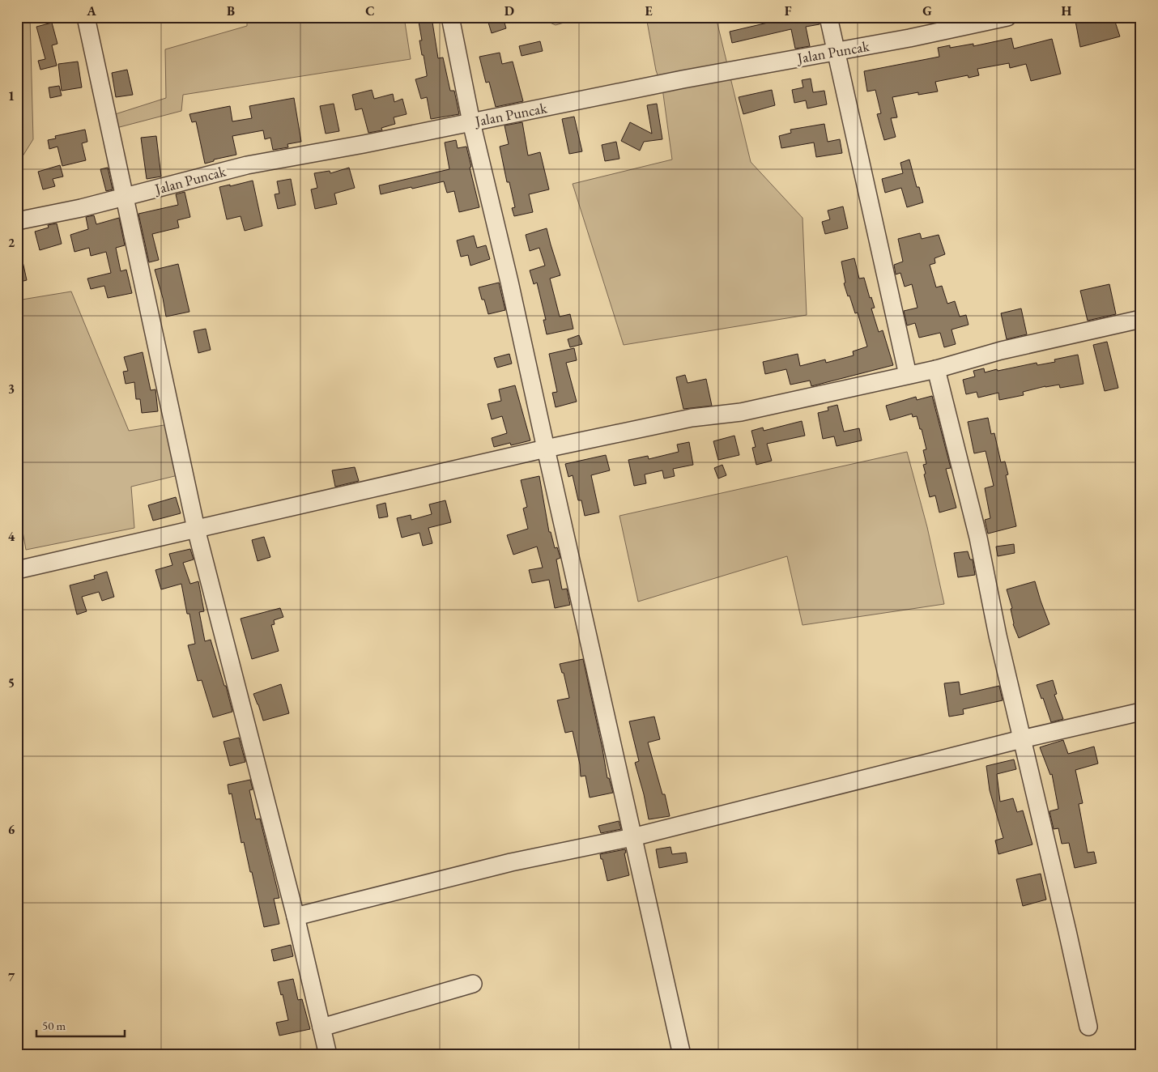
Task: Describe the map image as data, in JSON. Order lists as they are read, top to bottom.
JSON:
{
  "streets": {
    "street": ["Jalan Puncak"]
  },
  "scale_bar": "50 m",
  "grid": {
    "columns": [
      "A",
      "B",
      "C",
      "D",
      "E",
      "F",
      "G",
      "H"
    ],
    "rows": [
      "1",
      "2",
      "3",
      "4",
      "5",
      "6",
      "7"
    ]
  }
}
